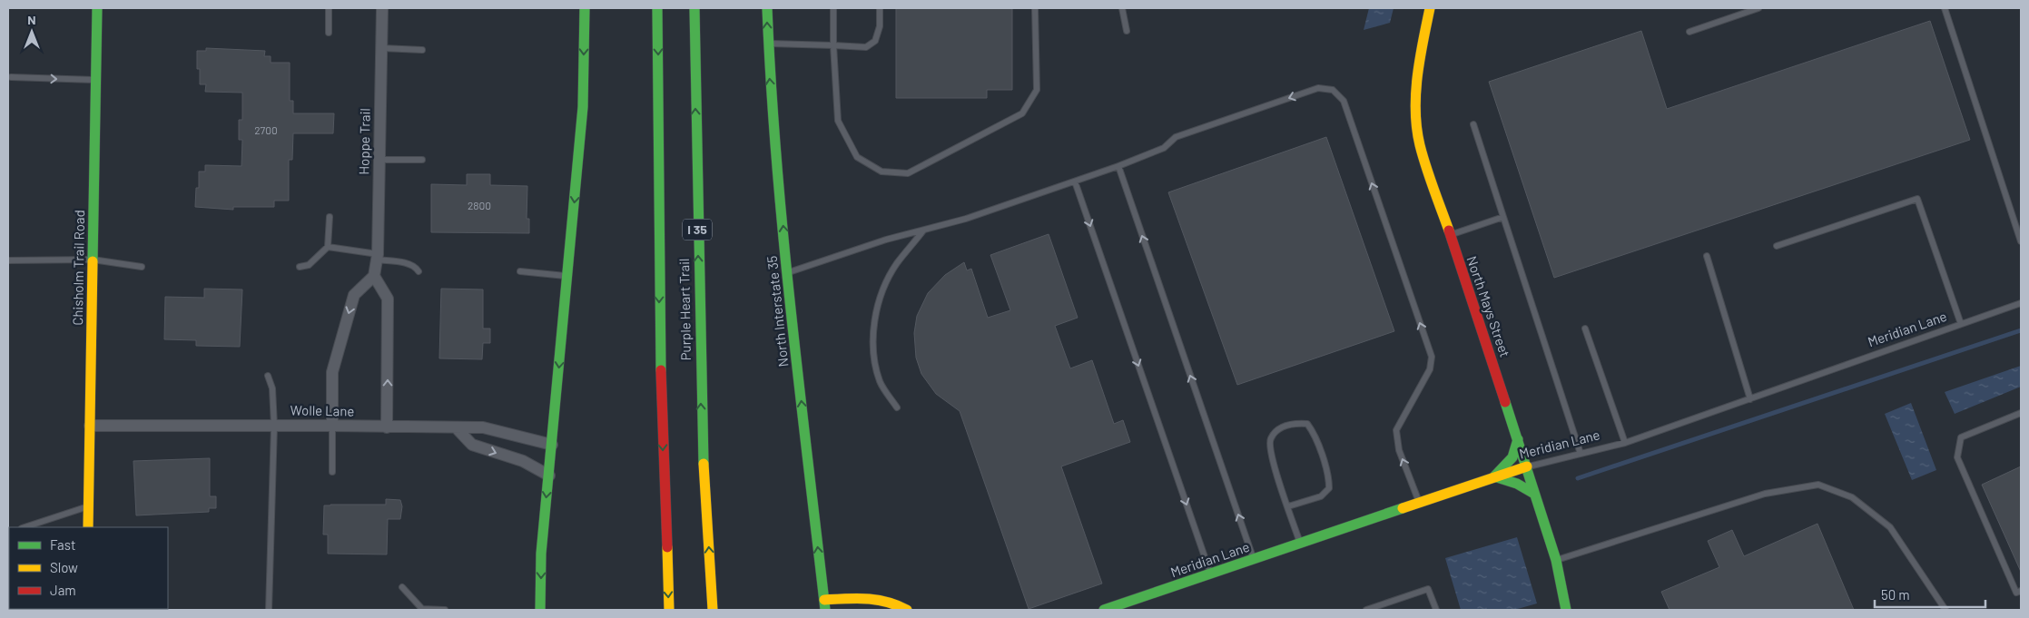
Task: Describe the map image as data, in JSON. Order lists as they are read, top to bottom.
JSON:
{
  "streets": {
    "main road": [
      "I 35",
      "Chisholm Trail Road",
      "North Mays Street",
      "Purple Heart Trail",
      "North Interstate 35",
      "Meridian Lane"
    ],
    "street": ["Hoppe Trail", "Wolle Lane"]
  },
  "crossings": [
    ["Chisholm Trail Road", "Wolle Lane"],
    ["North Mays Street", "Meridian Lane"]
  ],
  "one_way": ["North Interstate 35"],
  "house_numbers": ["2700", "2800"],
  "legend": ["Fast", "Slow", "Jam"],
  "scale_bar": "50 m",
  "north": "top"
}
